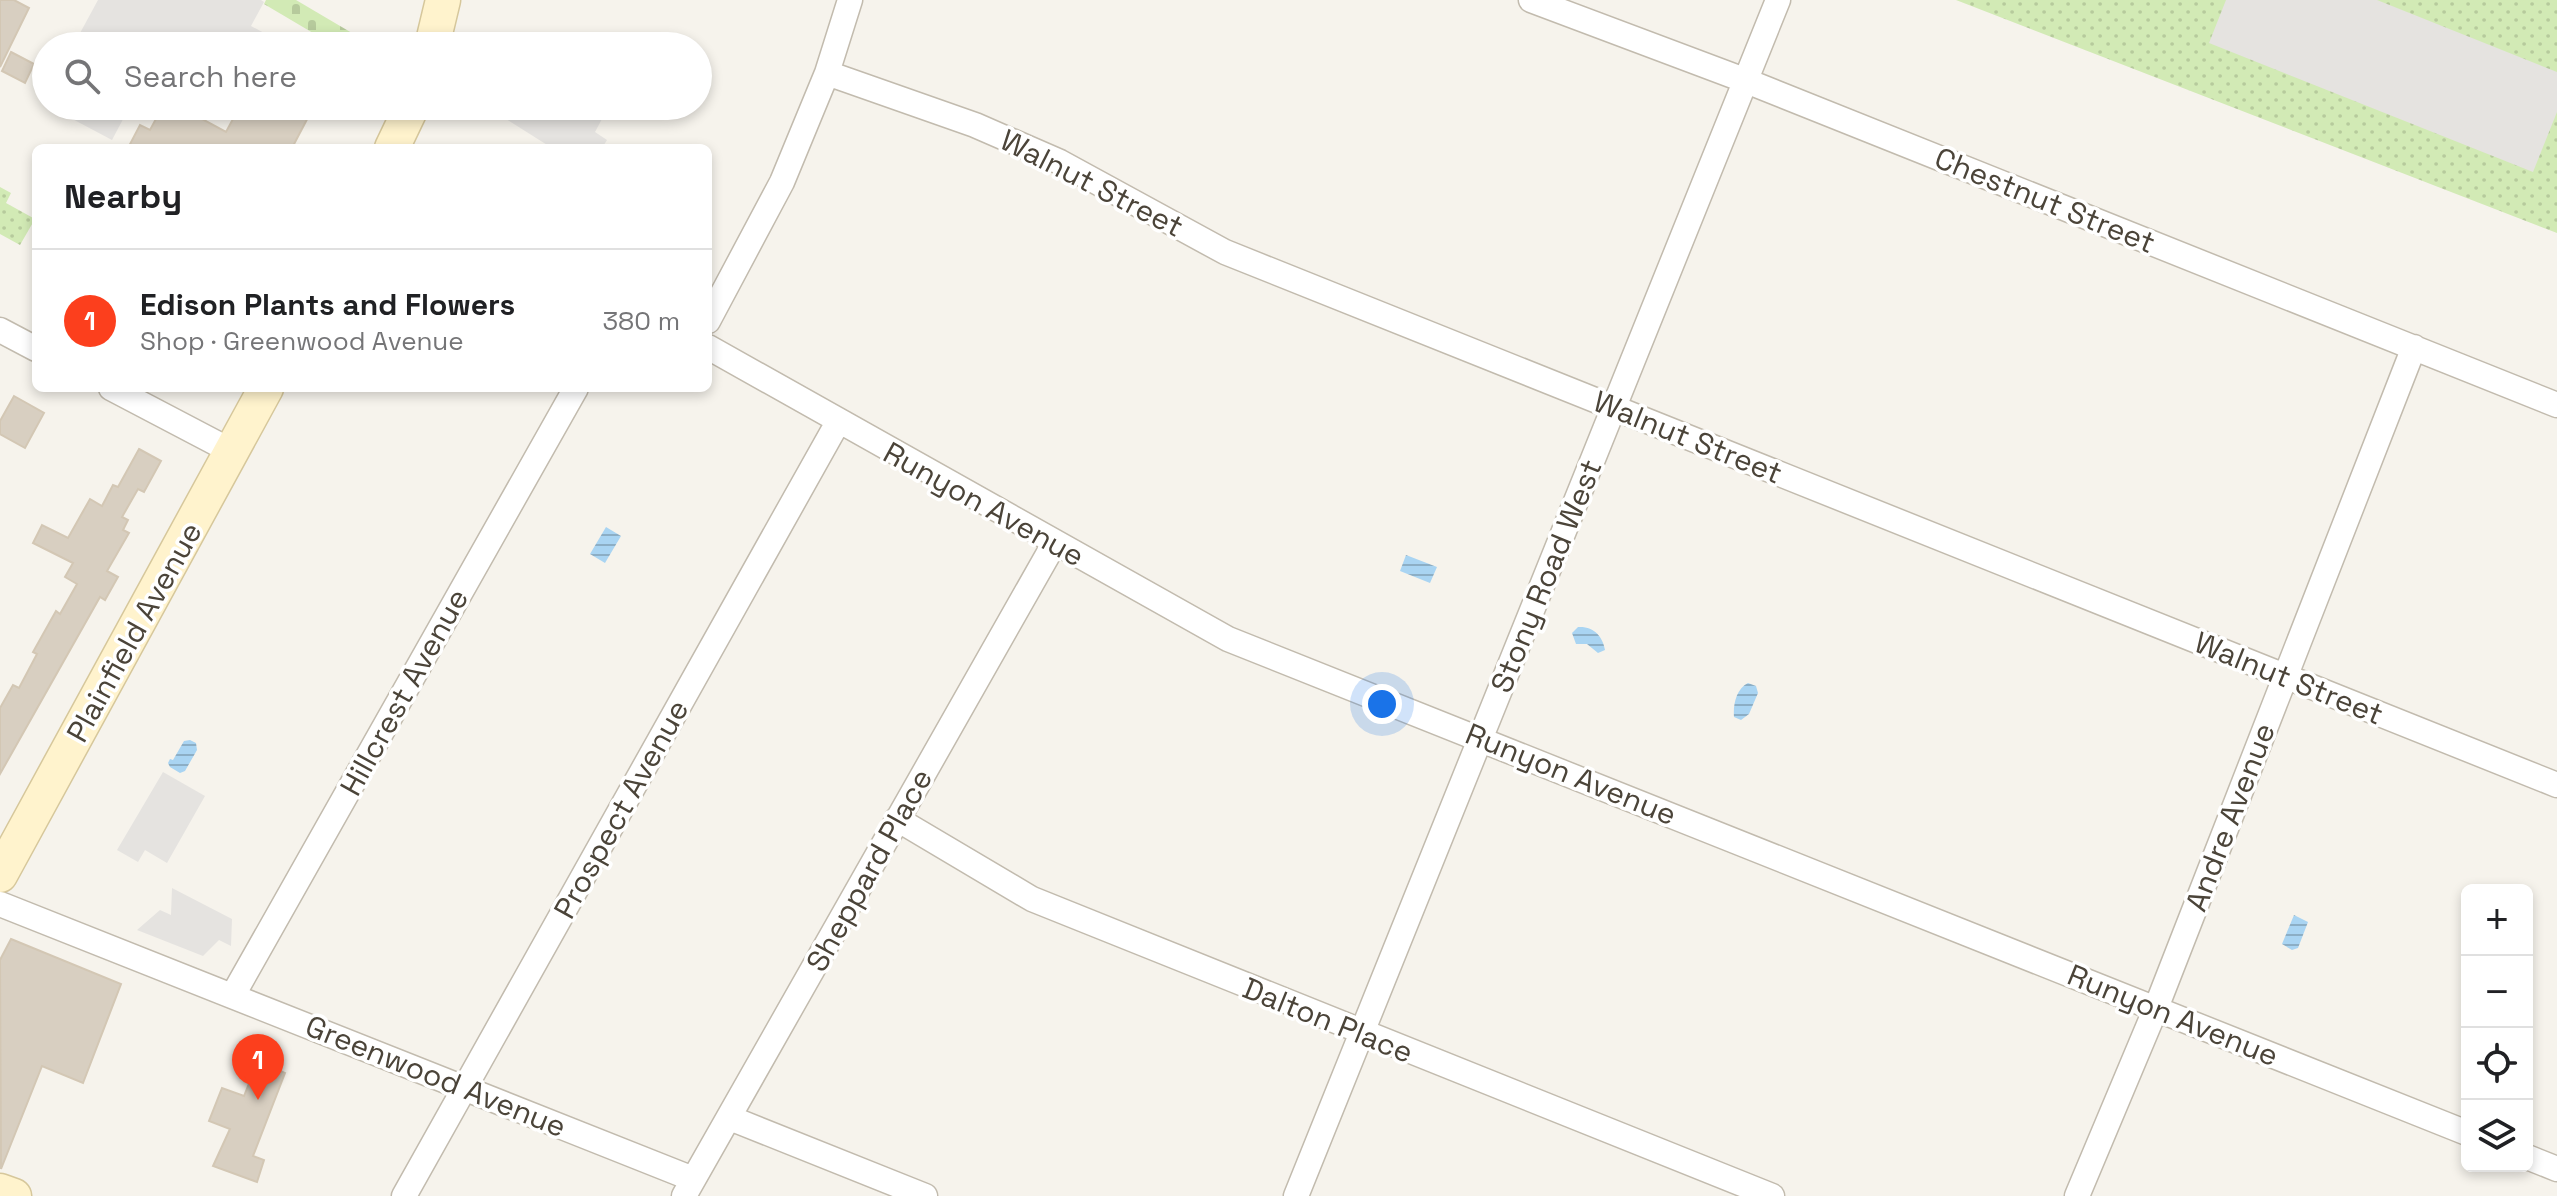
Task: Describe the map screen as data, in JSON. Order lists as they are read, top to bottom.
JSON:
{
  "streets": {
    "main road": ["Plainfield Avenue"],
    "street": [
      "Walnut Street",
      "Chestnut Street",
      "Runyon Avenue",
      "Stony Road West",
      "Hillcrest Avenue",
      "Prospect Avenue",
      "Andre Avenue",
      "Sheppard Place",
      "Dalton Place",
      "Greenwood Avenue"
    ]
  },
  "crossings": [
    ["Walnut Street", "Stony Road West"],
    ["Walnut Street", "Andre Avenue"],
    ["Chestnut Street", "Stony Road West"],
    ["Chestnut Street", "Andre Avenue"],
    ["Runyon Avenue", "Stony Road West"],
    ["Runyon Avenue", "Prospect Avenue"],
    ["Runyon Avenue", "Andre Avenue"],
    ["Runyon Avenue", "Sheppard Place"],
    ["Stony Road West", "Dalton Place"],
    ["Hillcrest Avenue", "Greenwood Avenue"],
    ["Prospect Avenue", "Greenwood Avenue"],
    ["Sheppard Place", "Dalton Place"],
    ["Sheppard Place", "Greenwood Avenue"]
  ],
  "page": {
    "search": "Search here",
    "heading": "Nearby",
    "list": [
      {
        "mark": "1",
        "name": "Edison Plants and Flowers",
        "note": "Shop · Greenwood Avenue",
        "value": "380 m"
      }
    ],
    "map_buttons": ["+", "−"],
    "pins": "1"
  }
}
